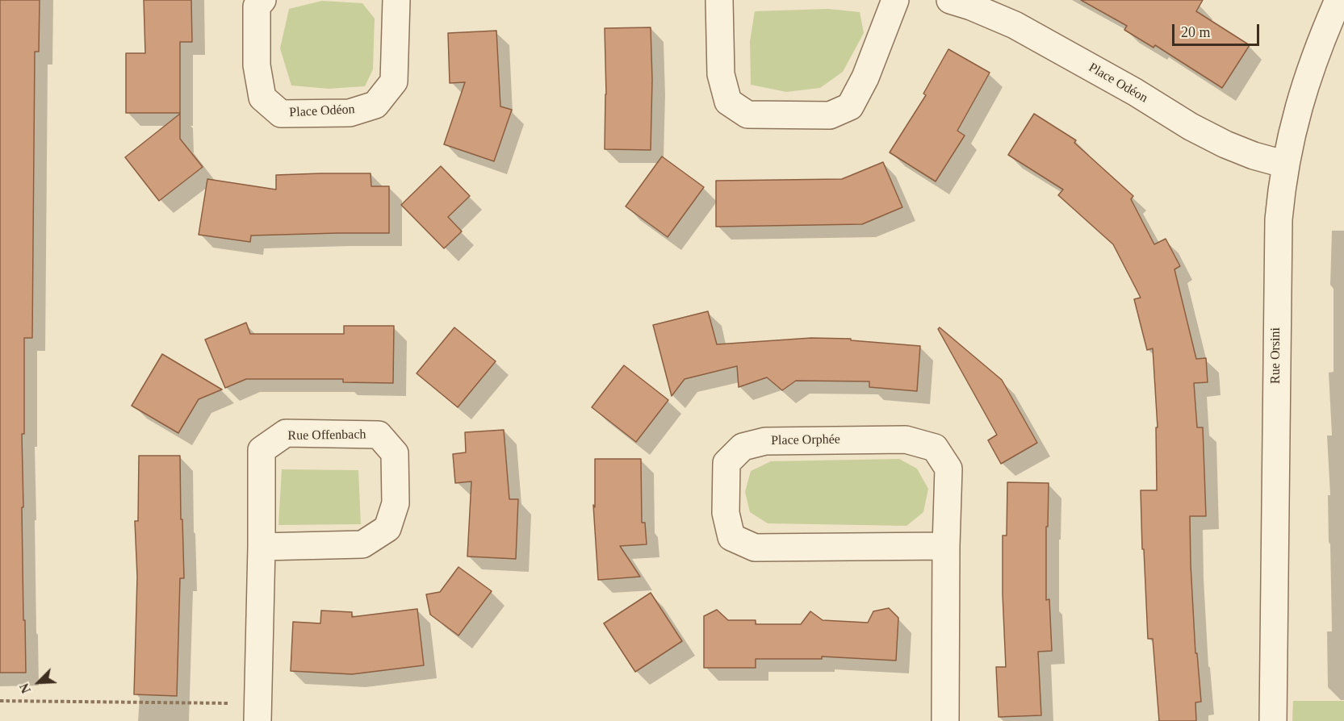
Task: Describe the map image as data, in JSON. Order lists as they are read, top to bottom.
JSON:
{
  "streets": {
    "street": [
      "Place Odéon",
      "Rue Orsini",
      "Rue Offenbach",
      "Place Orphée"
    ]
  },
  "crossings": [
    ["Place Odéon", "Rue Orsini"]
  ],
  "scale_bar": "20 m",
  "north": "bottom left"
}
